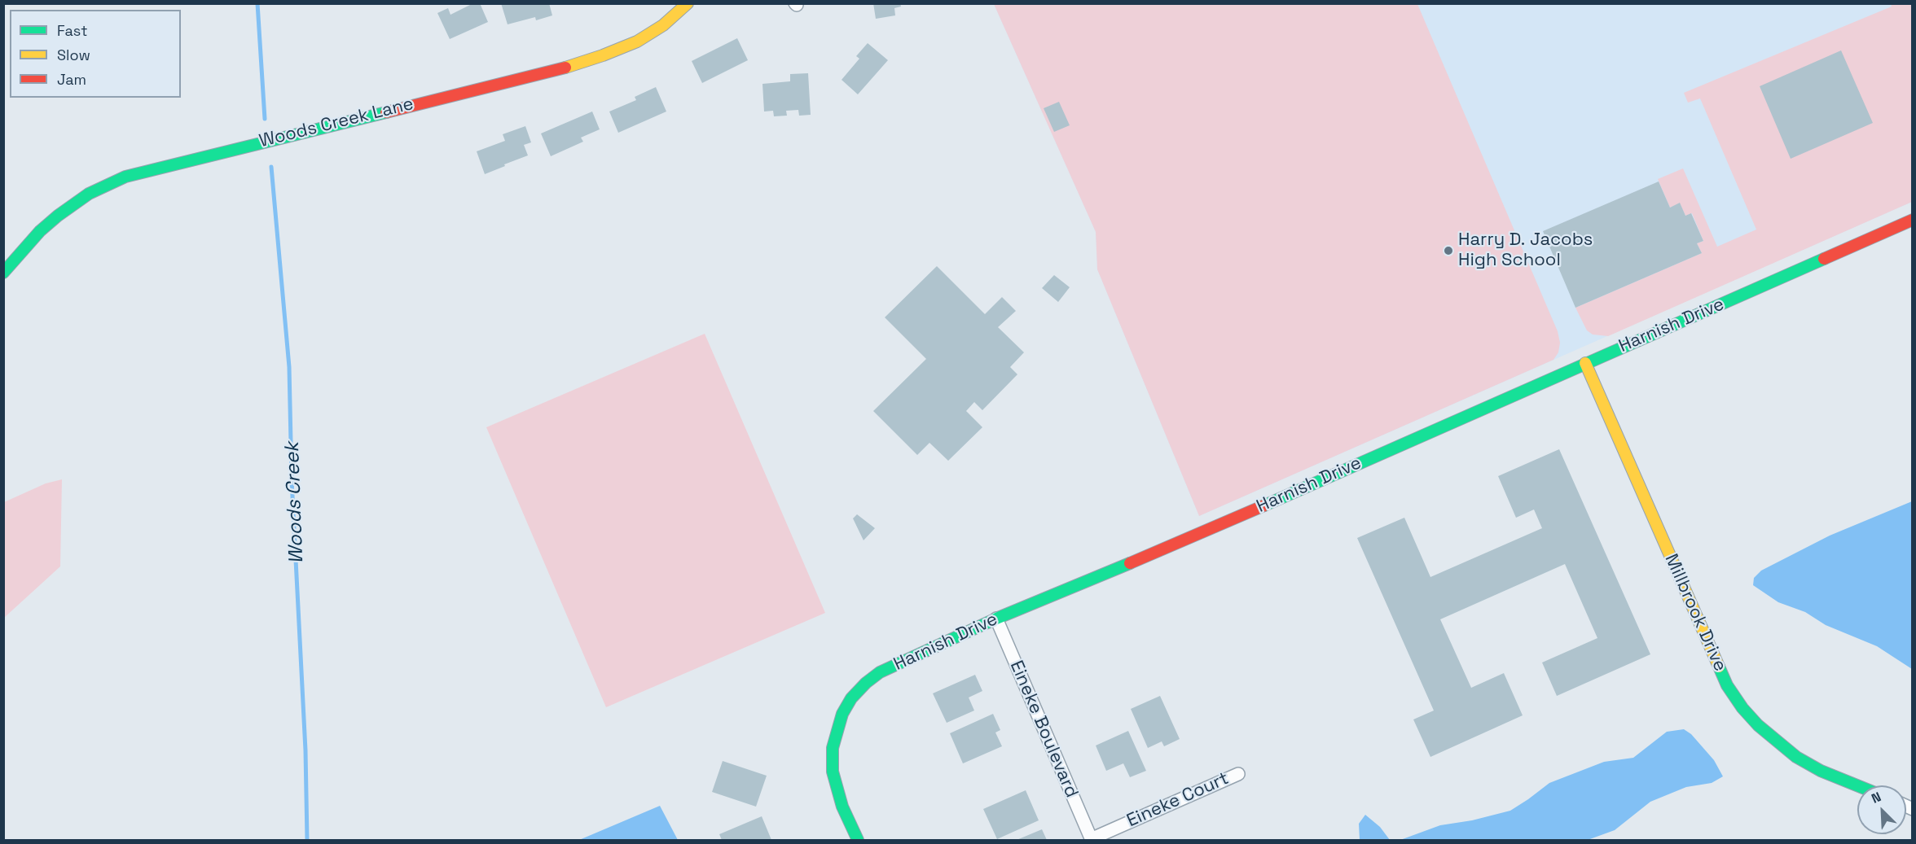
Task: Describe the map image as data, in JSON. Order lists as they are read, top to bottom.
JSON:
{
  "streets": {
    "street": [
      "Woods Creek Lane",
      "Harnish Drive",
      "Millbrook Drive",
      "Eineke Boulevard",
      "Eineke Court"
    ]
  },
  "crossings": [
    ["Harnish Drive", "Millbrook Drive"],
    ["Harnish Drive", "Eineke Boulevard"],
    ["Eineke Boulevard", "Eineke Court"]
  ],
  "water": ["Woods Creek"],
  "places": ["Harry D. Jacobs High School"],
  "legend": ["Fast", "Slow", "Jam"],
  "north": "top left"
}
